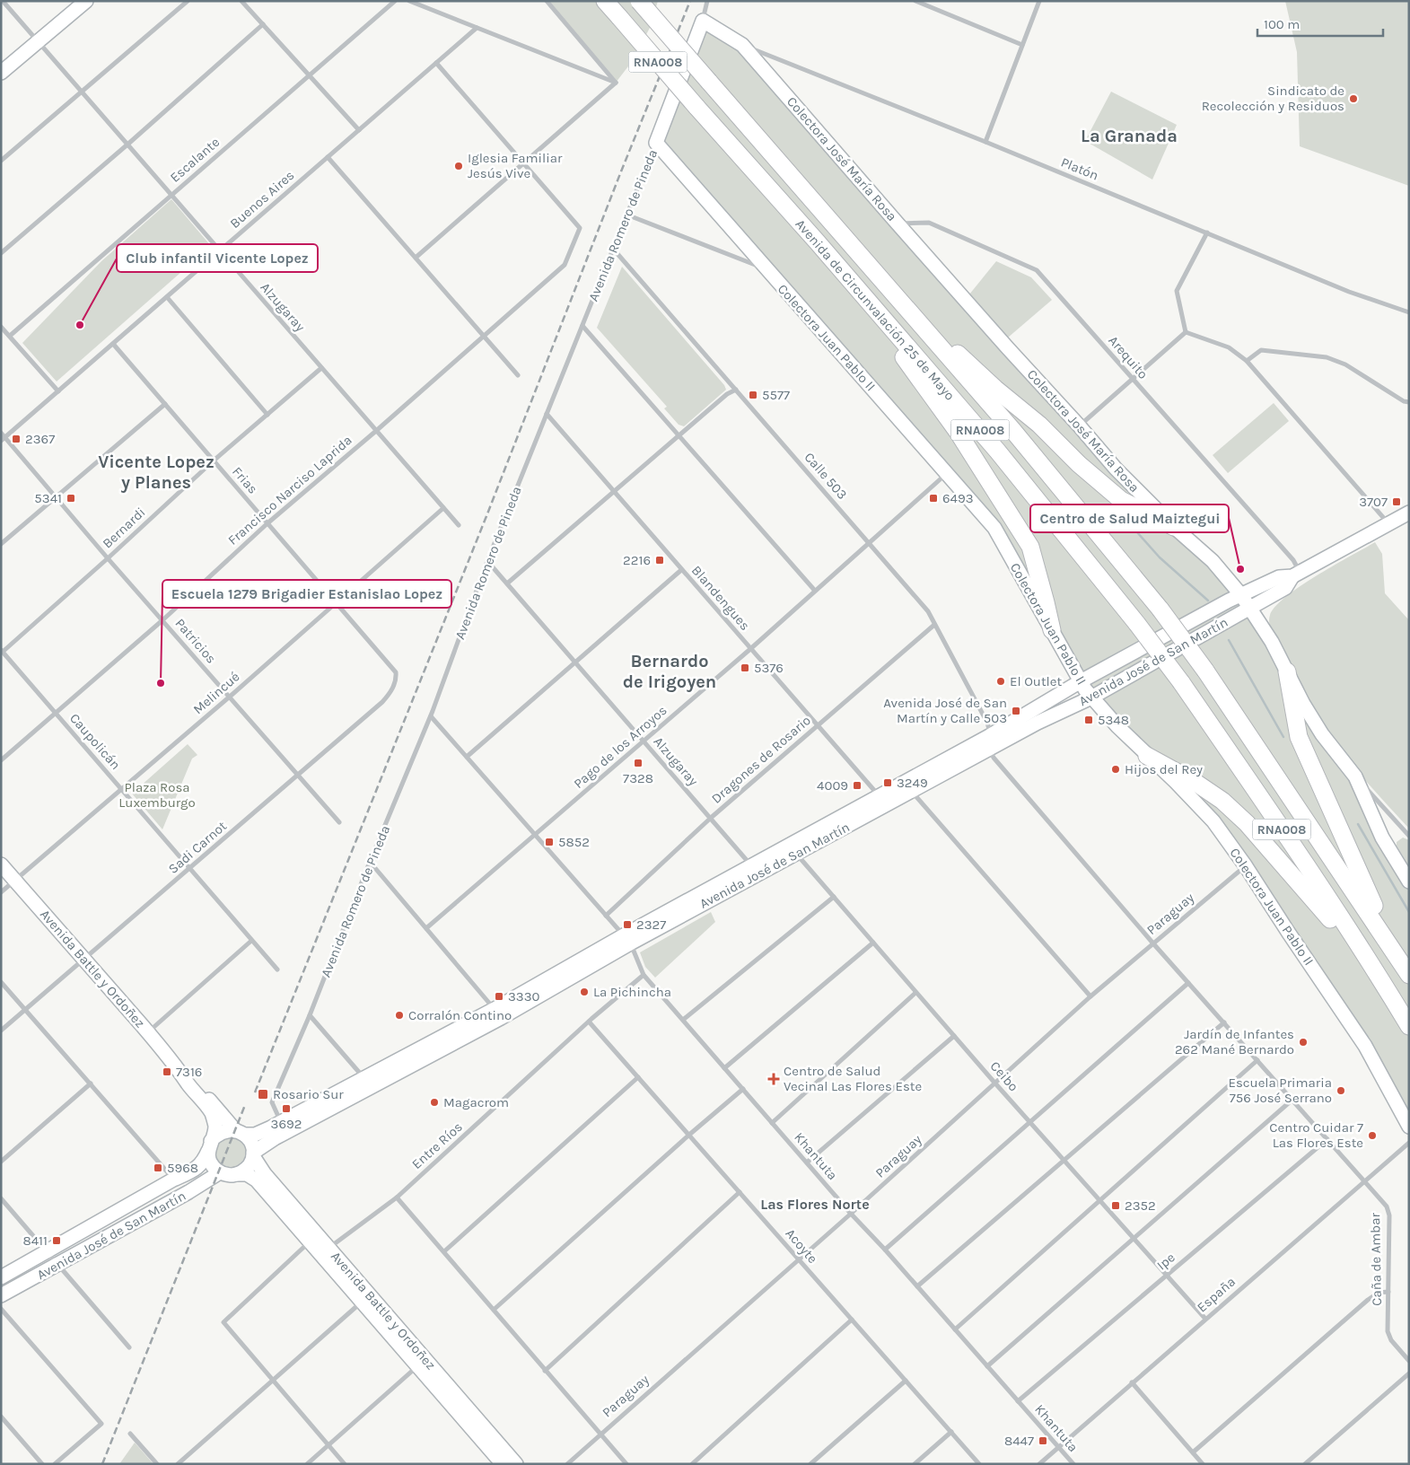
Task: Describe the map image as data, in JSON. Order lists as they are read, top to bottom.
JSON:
{
  "streets": {
    "highway": ["RNA008", "Avenida de Circunvalación 25 de Mayo"],
    "main road": [
      "Colectora José María Rosa",
      "Avenida Romero de Pineda",
      "Colectora Juan Pablo II",
      "Avenida José de San Martín",
      "Avenida Battle y Ordoñez"
    ],
    "street": [
      "Escalante",
      "Platón",
      "Buenos Aires",
      "Alzugaray",
      "Arequito",
      "Calle 503",
      "Frias",
      "Francisco Narciso Laprida",
      "Bernardi",
      "Blandengues",
      "Patricios",
      "Melincué",
      "Caupolicán",
      "Pago de los Arroyos",
      "Dragones de Rosario",
      "Sadi Carnot",
      "Paraguay",
      "Ceibo",
      "Entre Ríos",
      "Khantuta",
      "Acoyte",
      "Caña de Ambar",
      "Ipe",
      "España"
    ]
  },
  "crossings": [
    ["RNA008", "Avenida de Circunvalación 25 de Mayo"],
    ["RNA008", "Colectora Juan Pablo II"],
    ["Colectora José María Rosa", "Platón"],
    ["Colectora José María Rosa", "Avenida Romero de Pineda"],
    ["Colectora José María Rosa", "Arequito"],
    ["Colectora José María Rosa", "Avenida José de San Martín"],
    ["Escalante", "Alzugaray"],
    ["Buenos Aires", "Alzugaray"],
    ["Buenos Aires", "Frias"],
    ["Buenos Aires", "Patricios"],
    ["Avenida Romero de Pineda", "Alzugaray"],
    ["Avenida Romero de Pineda", "Colectora Juan Pablo II"],
    ["Avenida Romero de Pineda", "Calle 503"],
    ["Avenida Romero de Pineda", "Blandengues"],
    ["Avenida Romero de Pineda", "Avenida José de San Martín"],
    ["Alzugaray", "Francisco Narciso Laprida"],
    ["Alzugaray", "Bernardi"],
    ["Alzugaray", "Avenida José de San Martín"],
    ["Alzugaray", "Melincué"],
    ["Alzugaray", "Pago de los Arroyos"],
    ["Alzugaray", "Dragones de Rosario"],
    ["Colectora Juan Pablo II", "Avenida José de San Martín"],
    ["Colectora Juan Pablo II", "Pago de los Arroyos"],
    ["Colectora Juan Pablo II", "Paraguay"],
    ["Arequito", "Avenida José de San Martín"],
    ["Calle 503", "Avenida José de San Martín"],
    ["Calle 503", "Pago de los Arroyos"],
    ["Calle 503", "Dragones de Rosario"],
    ["Calle 503", "Caña de Ambar"],
    ["Frias", "Francisco Narciso Laprida"],
    ["Frias", "Bernardi"],
    ["Frias", "Melincué"],
    ["Frias", "Sadi Carnot"],
    ["Francisco Narciso Laprida", "Patricios"],
    ["Francisco Narciso Laprida", "Caupolicán"],
    ["Bernardi", "Patricios"],
    ["Bernardi", "Caupolicán"],
    ["Blandengues", "Avenida José de San Martín"],
    ["Blandengues", "Pago de los Arroyos"],
    ["Blandengues", "Dragones de Rosario"],
    ["Patricios", "Melincué"],
    ["Patricios", "Sadi Carnot"],
    ["Avenida José de San Martín", "Avenida Battle y Ordoñez"],
    ["Avenida José de San Martín", "Ceibo"],
    ["Avenida José de San Martín", "Khantuta"],
    ["Avenida José de San Martín", "Caña de Ambar"],
    ["Melincué", "Caupolicán"],
    ["Melincué", "Avenida Battle y Ordoñez"],
    ["Caupolicán", "Sadi Carnot"],
    ["Sadi Carnot", "Avenida Battle y Ordoñez"],
    ["Paraguay", "Ceibo"],
    ["Paraguay", "Khantuta"],
    ["Paraguay", "Acoyte"],
    ["Paraguay", "Caña de Ambar"],
    ["Avenida Battle y Ordoñez", "Entre Ríos"],
    ["Ceibo", "Ipe"],
    ["Ceibo", "España"],
    ["Entre Ríos", "Khantuta"],
    ["Entre Ríos", "Acoyte"],
    ["Khantuta", "Ipe"],
    ["Khantuta", "España"],
    ["Caña de Ambar", "Ipe"],
    ["Caña de Ambar", "España"]
  ],
  "districts": [
    "La Granada",
    "Vicente Lopez y Planes",
    "Bernardo de Irigoyen",
    "Las Flores Norte"
  ],
  "parks": ["Plaza Rosa Luxemburgo"],
  "places": {
    "other": [
      "Sindicato de Recolección y Residuos",
      "Iglesia Familiar Jesús Vive",
      "Club infantil Vicente Lopez",
      "Centro de Salud Maiztegui",
      "El Outlet",
      "Escuela 1279 Brigadier Estanislao Lopez",
      "Hijos del Rey",
      "La Pichincha",
      "Corralón Contino",
      "Jardín de Infantes 262 Mané Bernardo",
      "Escuela Primaria 756 José Serrano",
      "Magacrom",
      "Centro Cuidar 7 Las Flores Este"
    ],
    "transit": [
      "5577",
      "2367",
      "5341",
      "6493",
      "3707",
      "2216",
      "5376",
      "Avenida José de San Martín y Calle 503",
      "5348",
      "7328",
      "3249",
      "4009",
      "5852",
      "2327",
      "3330",
      "7316",
      "Rosario Sur",
      "3692",
      "5968",
      "2352",
      "8411",
      "8447"
    ],
    "health": ["Centro de Salud Vecinal Las Flores Este"]
  },
  "scale_bar": "100 m"
}
